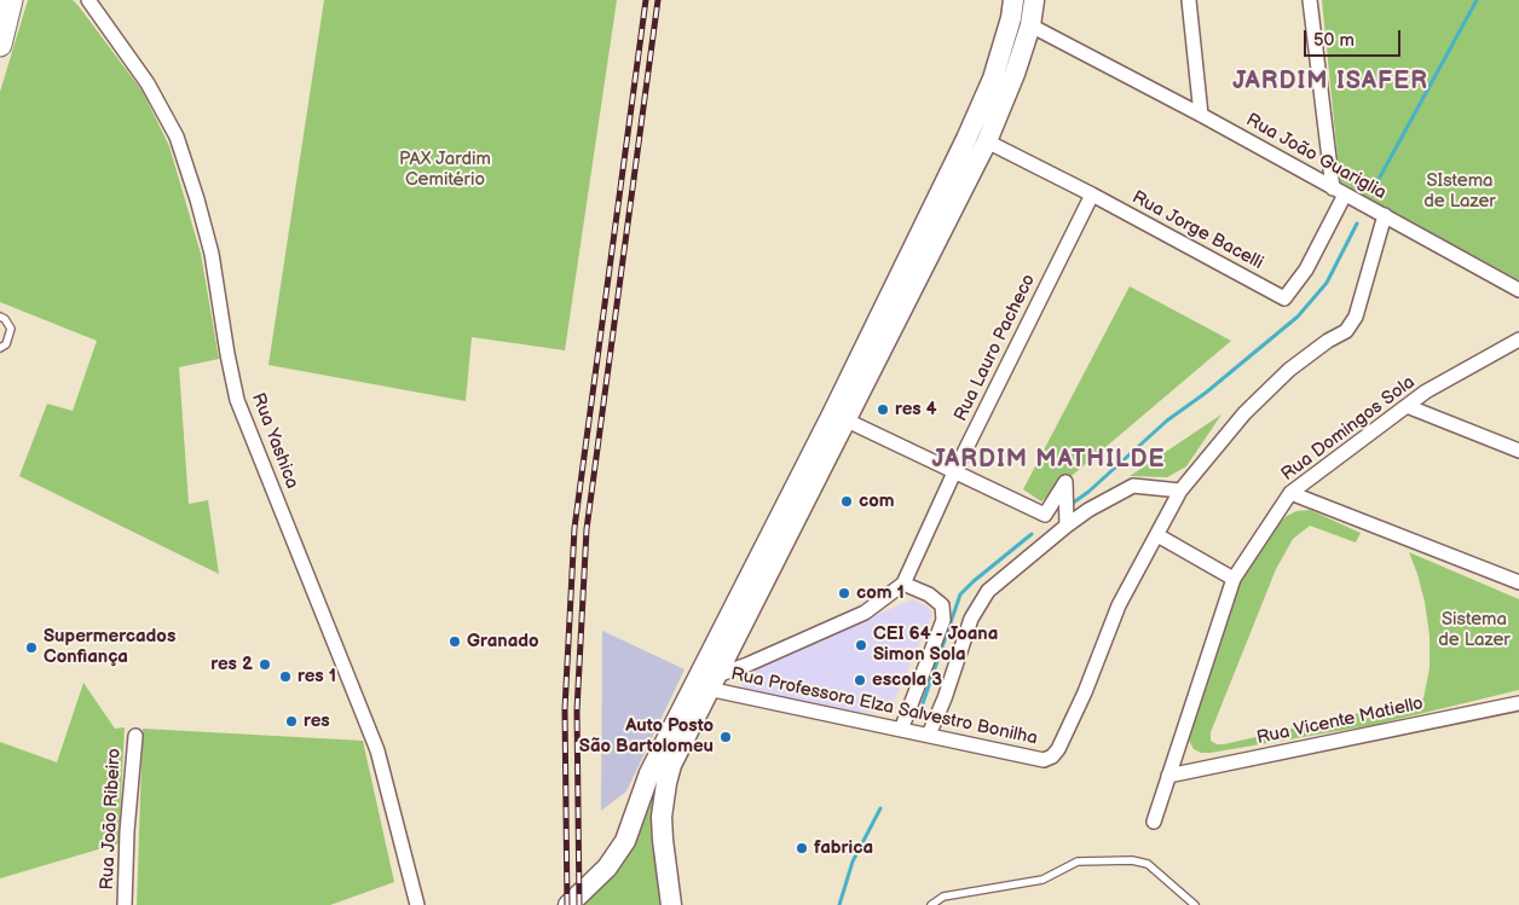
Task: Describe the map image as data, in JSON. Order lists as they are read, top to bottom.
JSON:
{
  "streets": {
    "street": [
      "Rua João Guariglia",
      "Rua Jorge Bacelli",
      "Rua Lauro Pacheco",
      "Rua Domingos Sola",
      "Rua Yashica",
      "Rua Professora Elza Salvestro Bonilha",
      "Rua Vicente Matiello",
      "Rua Joāo Ribeiro"
    ]
  },
  "crossings": [
    ["Rua João Guariglia", "Rua Jorge Bacelli"],
    ["Rua João Guariglia", "Rua Professora Elza Salvestro Bonilha"],
    ["Rua Jorge Bacelli", "Rua Lauro Pacheco"],
    ["Rua Domingos Sola", "Rua Vicente Matiello"]
  ],
  "districts": ["JARDIM ISAFER", "JARDIM MATHILDE"],
  "parks": ["PAX Jardim Cemitério", "SIstema de Lazer", "Sistema de Lazer"],
  "places": [
    "res 4",
    "com",
    "com 1",
    "Granado",
    "CEI 64 - Joana Simon Sola",
    "Supermercados Confiança",
    "res 2",
    "res 1",
    "escola 3",
    "res",
    "Auto Posto São Bartolomeu",
    "fabrica"
  ],
  "scale_bar": "50 m"
}
